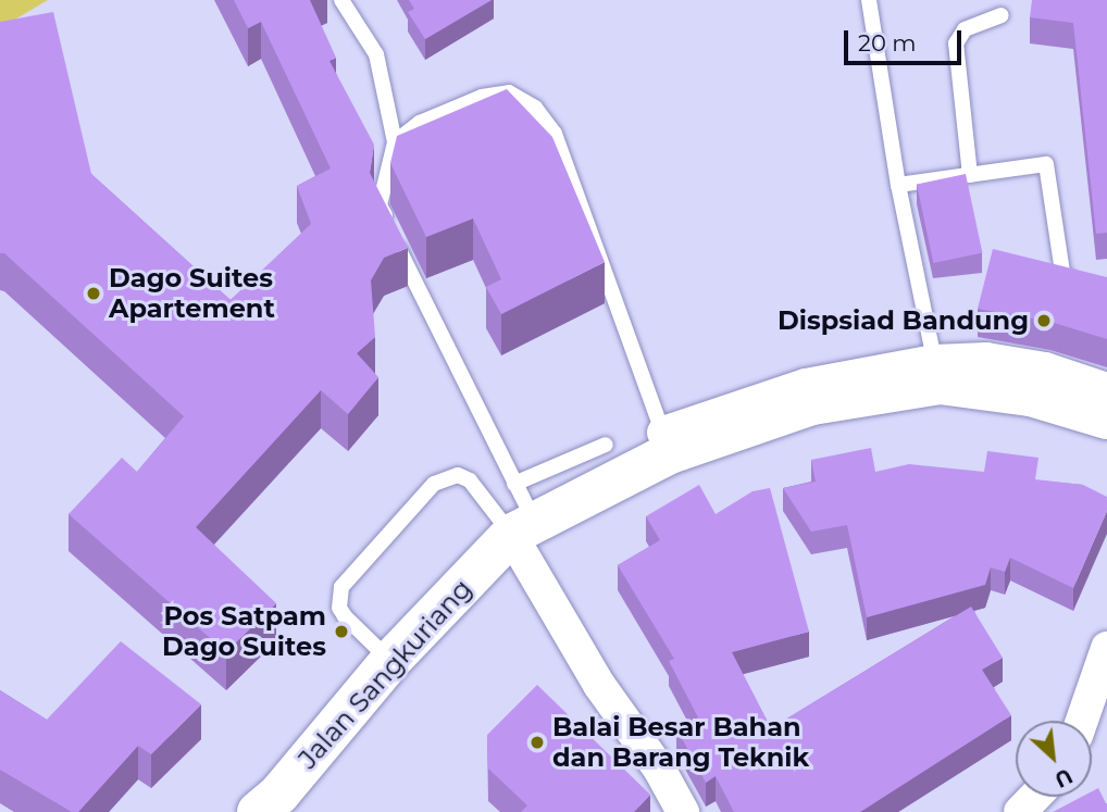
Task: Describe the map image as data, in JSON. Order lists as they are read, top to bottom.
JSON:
{
  "streets": {
    "street": ["Jalan Sangkuriang"]
  },
  "places": [
    "Dago Suites Apartement",
    "Dispsiad Bandung",
    "Pos Satpam Dago Suites",
    "Balai Besar Bahan dan Barang Teknik"
  ],
  "scale_bar": "20 m",
  "north": "bottom right"
}
